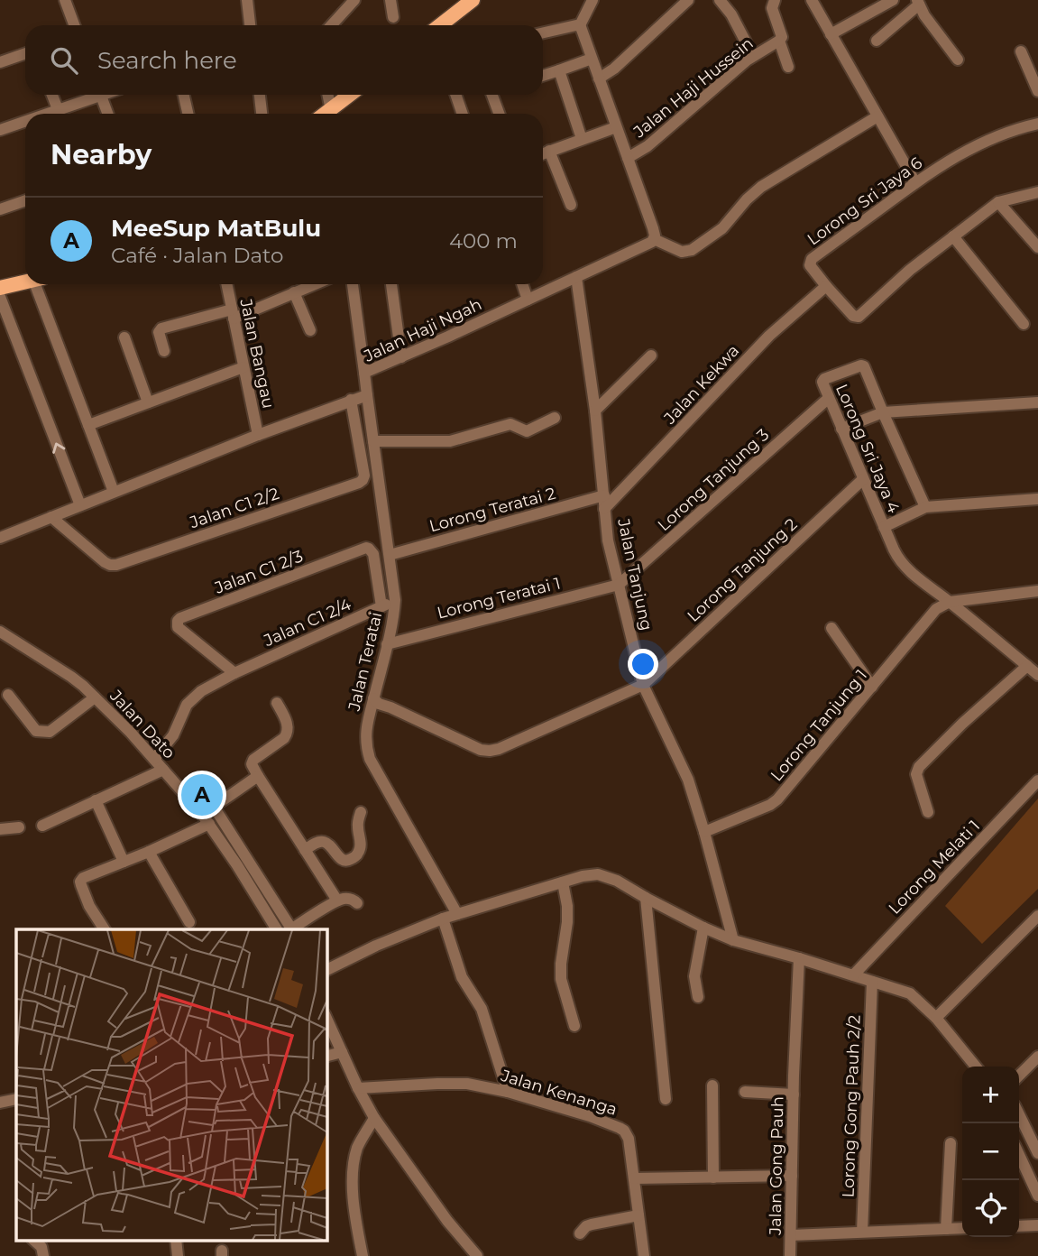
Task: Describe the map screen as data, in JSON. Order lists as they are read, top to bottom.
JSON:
{
  "streets": {
    "street": [
      "Jalan Haji Hussein",
      "Lorong Sri Jaya 6",
      "Jalan Haji Ngah",
      "Jalan Bangau",
      "Jalan Kekwa",
      "Lorong Sri Jaya 4",
      "Lorong Tanjung 3",
      "Jalan C1 2/2",
      "Lorong Teratai 2",
      "Lorong Tanjung 2",
      "Jalan C1 2/3",
      "Jalan Tanjung",
      "Lorong Teratai 1",
      "Jalan C1 2/4",
      "Jalan Teratai",
      "Jalan Dato",
      "Lorong Tanjung 1",
      "Lorong Melati 1",
      "Jalan Kenanga",
      "Lorong Gong Pauh 2/2",
      "Jalan Gong Pauh"
    ]
  },
  "crossings": [
    ["Lorong Sri Jaya 6", "Jalan Kekwa"],
    ["Jalan Haji Ngah", "Jalan Tanjung"],
    ["Jalan Haji Ngah", "Jalan Teratai"],
    ["Jalan Kekwa", "Jalan Tanjung"],
    ["Lorong Sri Jaya 4", "Lorong Tanjung 3"],
    ["Lorong Sri Jaya 4", "Lorong Tanjung 2"],
    ["Lorong Tanjung 3", "Jalan Tanjung"],
    ["Lorong Tanjung 3", "Lorong Teratai 1"],
    ["Lorong Teratai 2", "Jalan Tanjung"],
    ["Lorong Teratai 2", "Jalan Teratai"],
    ["Lorong Tanjung 2", "Jalan Tanjung"],
    ["Lorong Tanjung 2", "Jalan Teratai"],
    ["Jalan C1 2/3", "Jalan C1 2/4"],
    ["Jalan Tanjung", "Lorong Teratai 1"],
    ["Jalan Tanjung", "Lorong Tanjung 1"],
    ["Lorong Teratai 1", "Jalan Teratai"],
    ["Jalan C1 2/4", "Jalan Teratai"],
    ["Jalan C1 2/4", "Jalan Dato"]
  ],
  "page": {
    "search": "Search here",
    "heading": "Nearby",
    "list": [
      {
        "mark": "A",
        "name": "MeeSup MatBulu",
        "note": "Café · Jalan Dato",
        "value": "400 m"
      }
    ],
    "pins": "A",
    "map_buttons": ["+", "−"]
  }
}
